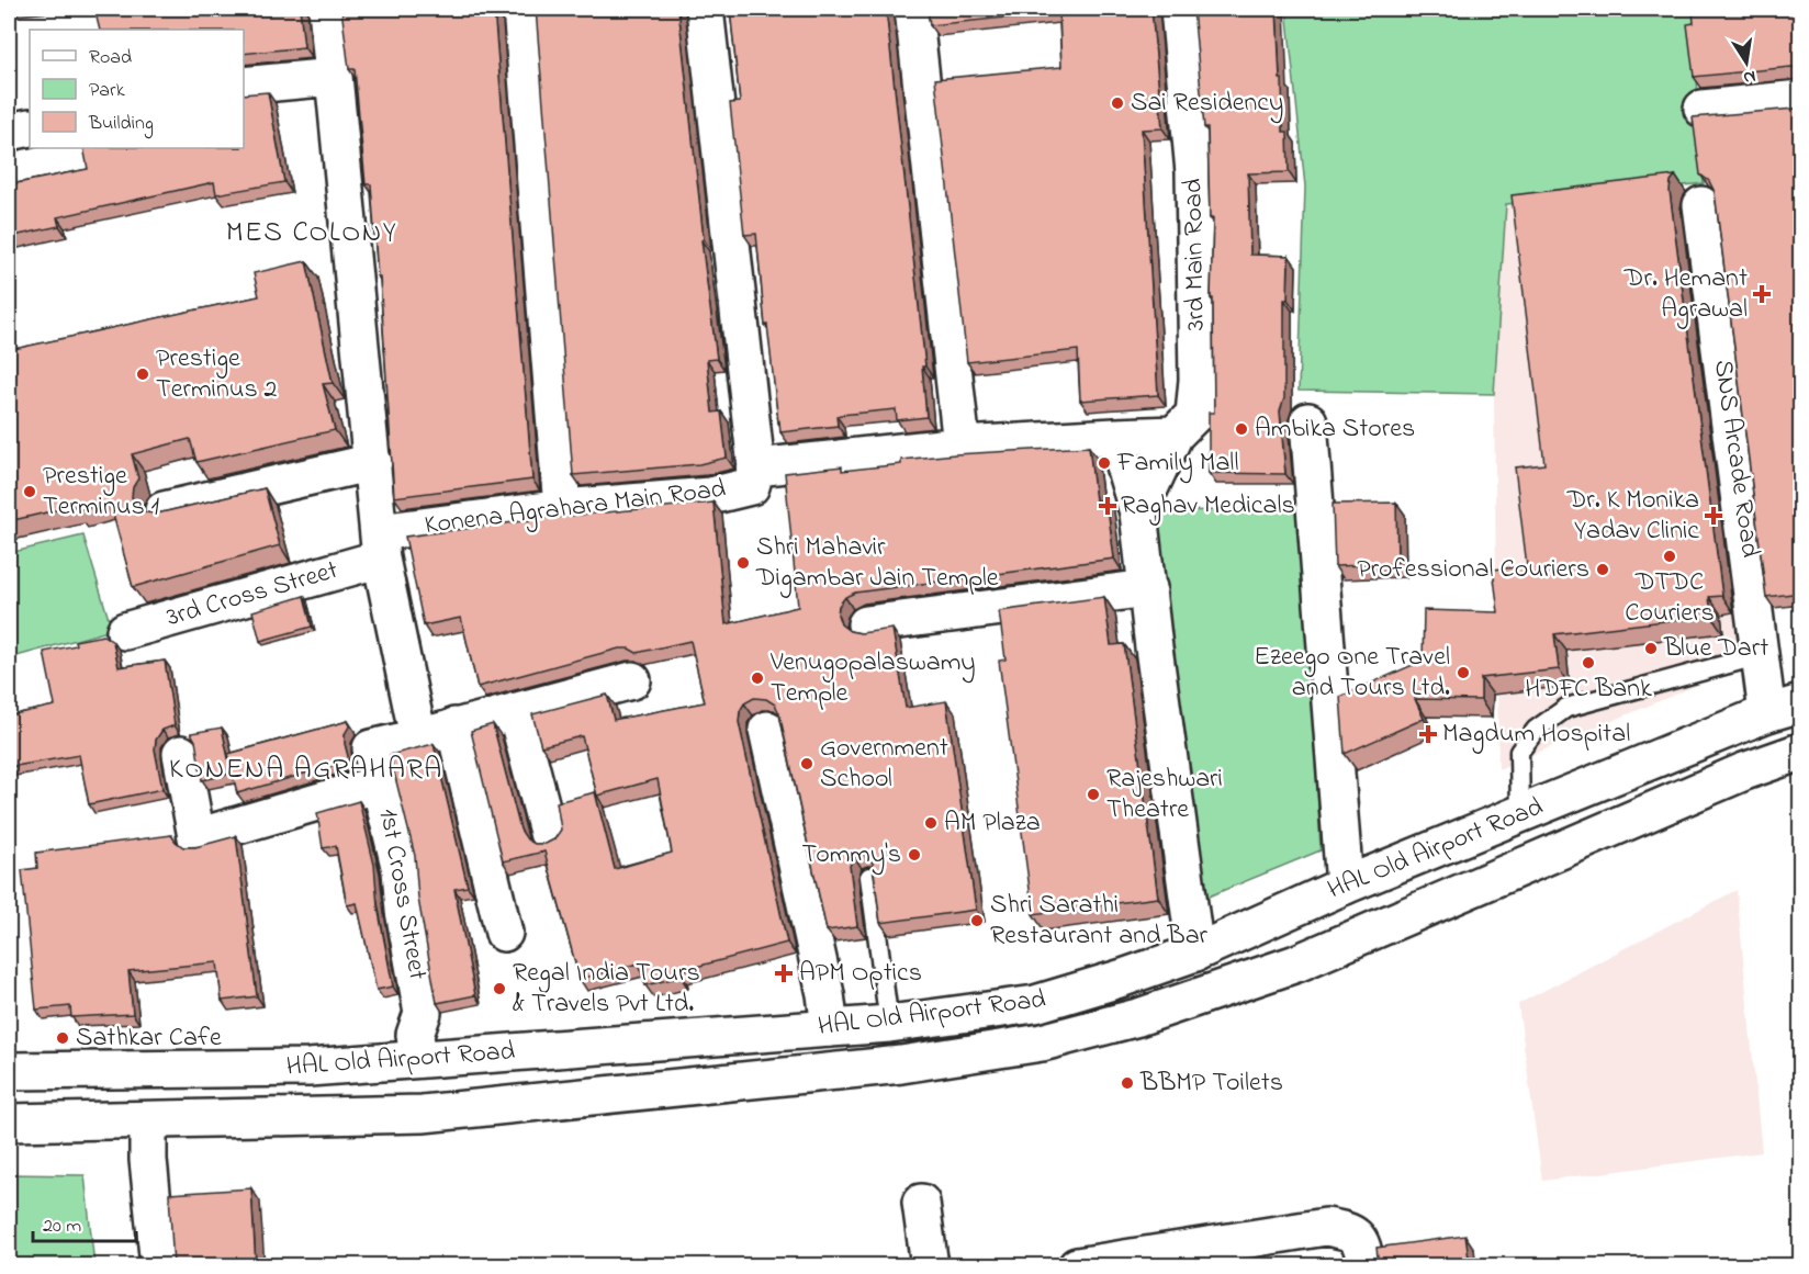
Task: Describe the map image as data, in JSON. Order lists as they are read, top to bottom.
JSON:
{
  "streets": {
    "street": [
      "3rd Main Road",
      "SNS Arcade Road",
      "Konena Agrahara Main Road",
      "3rd Cross Street",
      "HAL Old Airport Road",
      "1st Cross Street"
    ]
  },
  "crossings": [
    ["SNS Arcade Road", "HAL Old Airport Road"],
    ["Konena Agrahara Main Road", "3rd Cross Street"],
    ["HAL Old Airport Road", "1st Cross Street"]
  ],
  "districts": ["MES COLONY", "KONENA AGRAHARA"],
  "places": {
    "other": [
      "Sai Residency",
      "Prestige Terminus 2",
      "Ambika Stores",
      "Family Mall",
      "Prestige Terminus 1",
      "DTDC Couriers",
      "Shri Mahavir Digambar Jain Temple",
      "Professional Couriers",
      "Blue Dart",
      "HDFC Bank",
      "Ezeego One Travel and Tours Ltd.",
      "Venugopalaswamy Temple",
      "Government School",
      "Rajeshwari Theatre",
      "AM Plaza",
      "Tommy's",
      "Shri Sarathi Restaurant and Bar",
      "Regal India Tours & Travels Pvt Ltd.",
      "Sathkar Cafe",
      "BBMP Toilets"
    ],
    "health": [
      "Dr. Hemant Agrawal",
      "Raghav Medicals",
      "Dr. K Monika Yadav Clinic",
      "Magdum Hospital",
      "APM Optics"
    ]
  },
  "legend": ["Road", "Park", "Building"],
  "scale_bar": "20 m",
  "north": "bottom"
}
